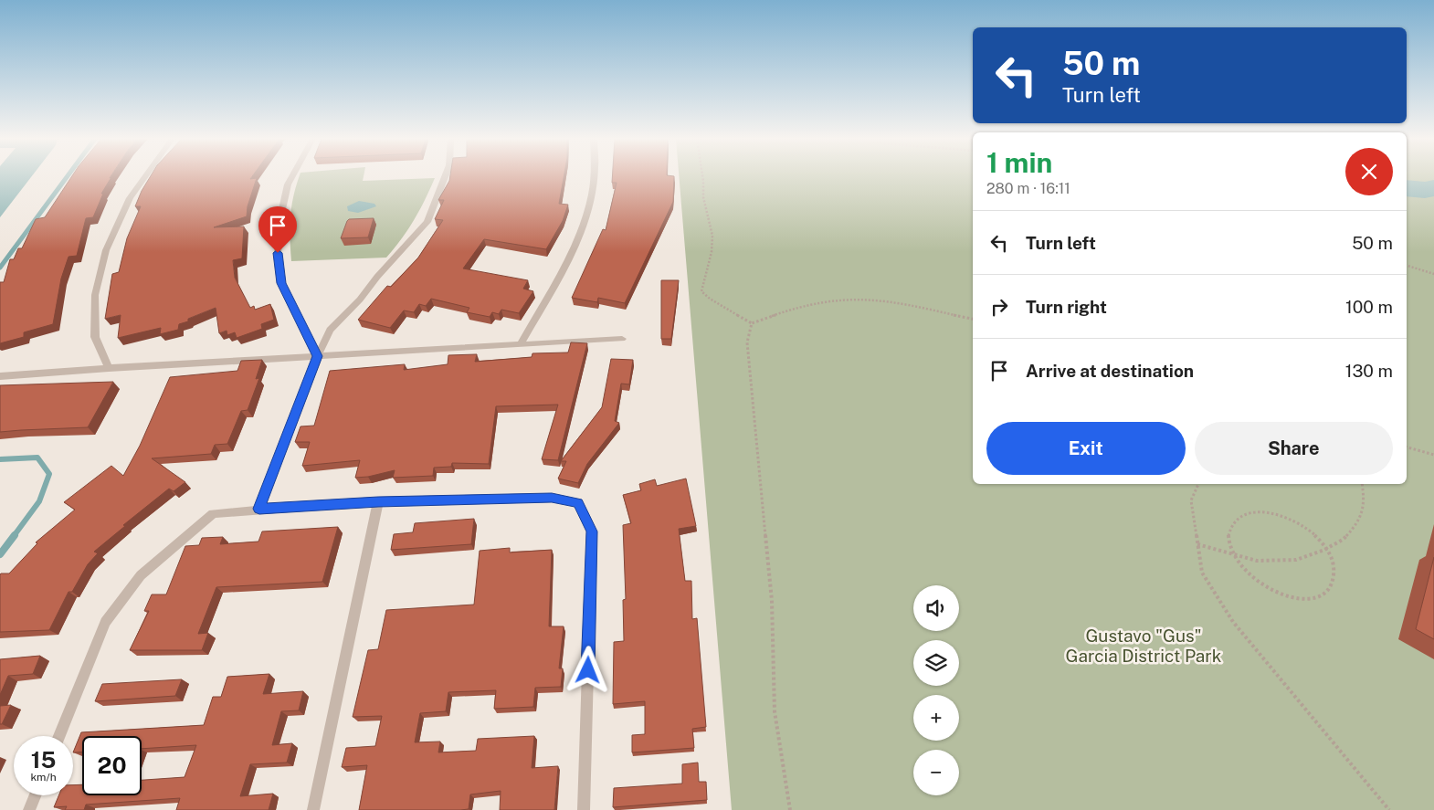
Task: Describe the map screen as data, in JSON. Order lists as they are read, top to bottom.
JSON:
{
  "parks": ["Gustavo \"Gus\" Garcia District Park"],
  "page": {
    "turn": ["50 m", "Turn left"],
    "heading": ["1 min", "280 m · 16:11"],
    "list": [
      {
        "name": "Turn left",
        "value": "50 m"
      },
      {
        "name": "Turn right",
        "value": "100 m"
      },
      {
        "name": "Arrive at destination",
        "value": "130 m"
      }
    ],
    "buttons": ["Exit", "Share"],
    "map_buttons": ["+", "−"],
    "speed": "15 km/h",
    "limit": "20"
  }
}
